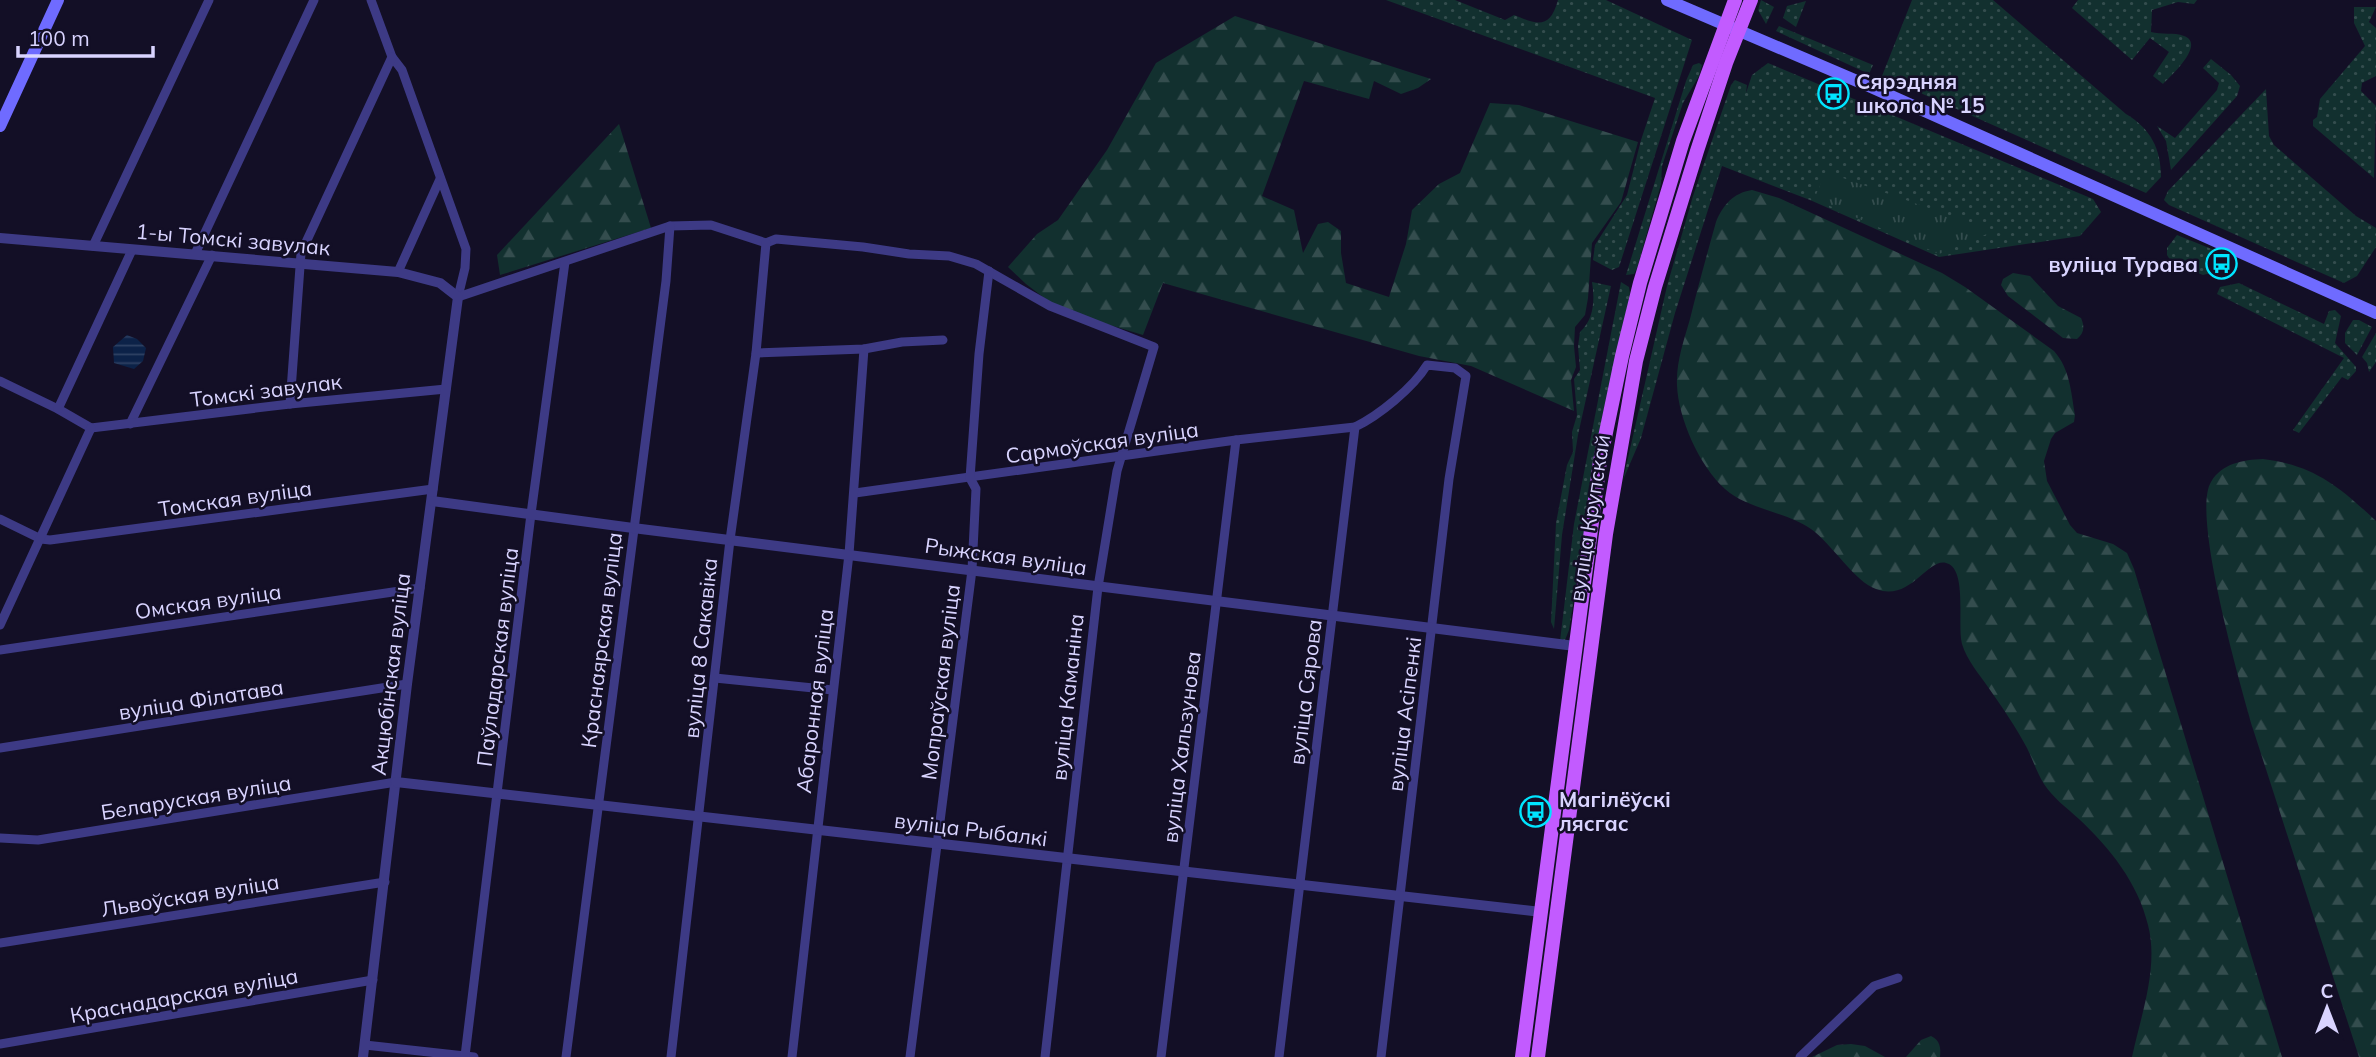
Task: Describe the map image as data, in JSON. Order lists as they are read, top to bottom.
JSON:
{
  "streets": {
    "main road": ["вуліца Крупскай"],
    "street": [
      "1-ы Томскі завулак",
      "Томскі завулак",
      "Сармоўская вуліца",
      "Томская вуліца",
      "Рыжская вуліца",
      "Омская вуліца",
      "Краснаярская вуліца",
      "вуліца 8 Сакавіка",
      "Паўладарская вуліца",
      "Акцюбінская вуліца",
      "Мопраўская вуліца",
      "вуліца Сярова",
      "вуліца Каманіна",
      "вуліца Філатава",
      "Абаронная вуліца",
      "вуліца Асіпенкі",
      "вуліца Хальзунова",
      "Беларуская вуліца",
      "вуліца Рыбалкі",
      "Львоўская вуліца",
      "Краснадарская вуліца"
    ]
  },
  "crossings": [
    ["1-ы Томскі завулак", "Акцюбінская вуліца"],
    ["Томскі завулак", "Акцюбінская вуліца"],
    ["Сармоўская вуліца", "Мопраўская вуліца"],
    ["Сармоўская вуліца", "вуліца Сярова"],
    ["Сармоўская вуліца", "вуліца Каманіна"],
    ["Сармоўская вуліца", "Абаронная вуліца"],
    ["Сармоўская вуліца", "вуліца Асіпенкі"],
    ["Сармоўская вуліца", "вуліца Хальзунова"],
    ["Томская вуліца", "Рыжская вуліца"],
    ["Томская вуліца", "Акцюбінская вуліца"],
    ["вуліца Крупскай", "Рыжская вуліца"],
    ["вуліца Крупскай", "вуліца Рыбалкі"],
    ["Рыжская вуліца", "Краснаярская вуліца"],
    ["Рыжская вуліца", "вуліца 8 Сакавіка"],
    ["Рыжская вуліца", "Паўладарская вуліца"],
    ["Рыжская вуліца", "Акцюбінская вуліца"],
    ["Рыжская вуліца", "Мопраўская вуліца"],
    ["Рыжская вуліца", "вуліца Сярова"],
    ["Рыжская вуліца", "вуліца Каманіна"],
    ["Рыжская вуліца", "Абаронная вуліца"],
    ["Рыжская вуліца", "вуліца Асіпенкі"],
    ["Рыжская вуліца", "вуліца Хальзунова"],
    ["Омская вуліца", "Акцюбінская вуліца"],
    ["Краснаярская вуліца", "вуліца Рыбалкі"],
    ["вуліца 8 Сакавіка", "вуліца Рыбалкі"],
    ["Паўладарская вуліца", "вуліца Рыбалкі"],
    ["Акцюбінская вуліца", "вуліца Філатава"],
    ["Акцюбінская вуліца", "Беларуская вуліца"],
    ["Акцюбінская вуліца", "вуліца Рыбалкі"],
    ["Акцюбінская вуліца", "Львоўская вуліца"],
    ["Акцюбінская вуліца", "Краснадарская вуліца"],
    ["Мопраўская вуліца", "вуліца Каманіна"],
    ["Мопраўская вуліца", "вуліца Рыбалкі"],
    ["вуліца Сярова", "вуліца Асіпенкі"],
    ["вуліца Сярова", "вуліца Рыбалкі"],
    ["вуліца Каманіна", "вуліца Рыбалкі"],
    ["Абаронная вуліца", "вуліца Рыбалкі"],
    ["вуліца Асіпенкі", "вуліца Рыбалкі"],
    ["вуліца Хальзунова", "вуліца Рыбалкі"],
    ["Беларуская вуліца", "вуліца Рыбалкі"]
  ],
  "places": {
    "bus stop": ["Сярэдняя школа № 15", "вуліца Турава", "Магілёўскі лясгас"]
  },
  "scale_bar": "100 m",
  "north": "top"
}
